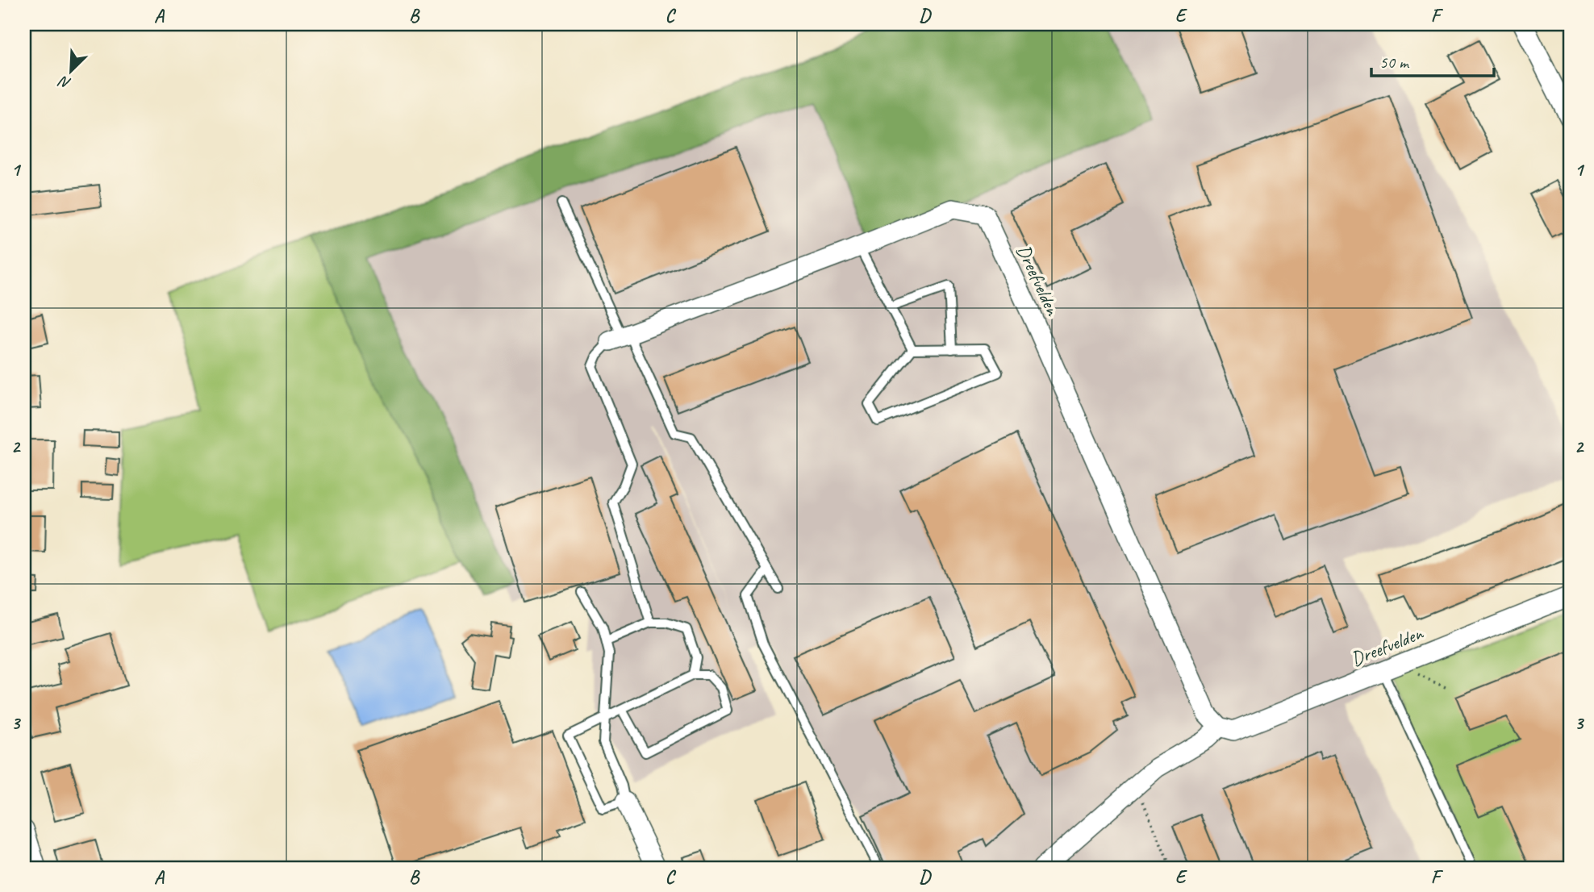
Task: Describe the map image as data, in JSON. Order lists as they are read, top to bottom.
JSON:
{
  "streets": {
    "street": ["Dreefvelden"]
  },
  "scale_bar": "50 m",
  "north": "bottom left",
  "grid": {
    "columns": [
      "A",
      "B",
      "C",
      "D",
      "E",
      "F"
    ],
    "rows": ["1", "2", "3"]
  }
}
